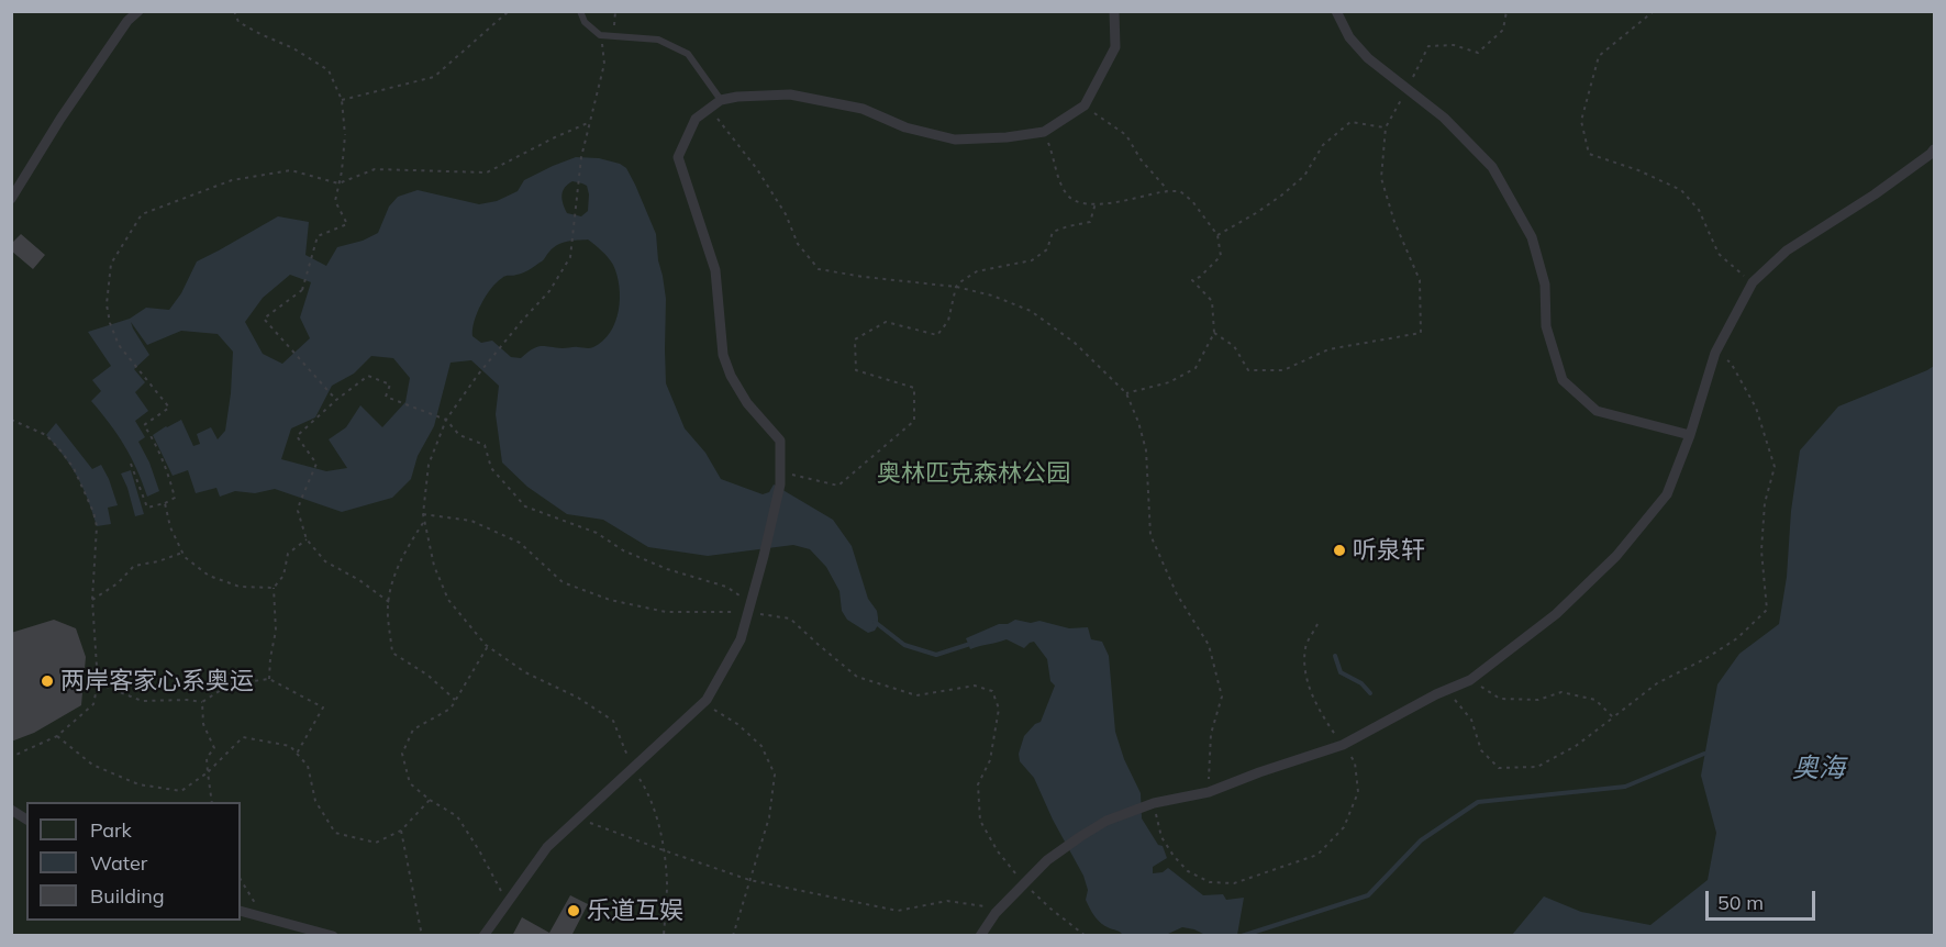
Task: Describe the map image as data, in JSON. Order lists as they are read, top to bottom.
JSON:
{
  "water": ["奥海"],
  "parks": ["奥林匹克森林公园"],
  "places": ["听泉轩", "两岸客家心系奥运", "乐道互娱"],
  "legend": ["Park", "Water", "Building"],
  "scale_bar": "50 m"
}
